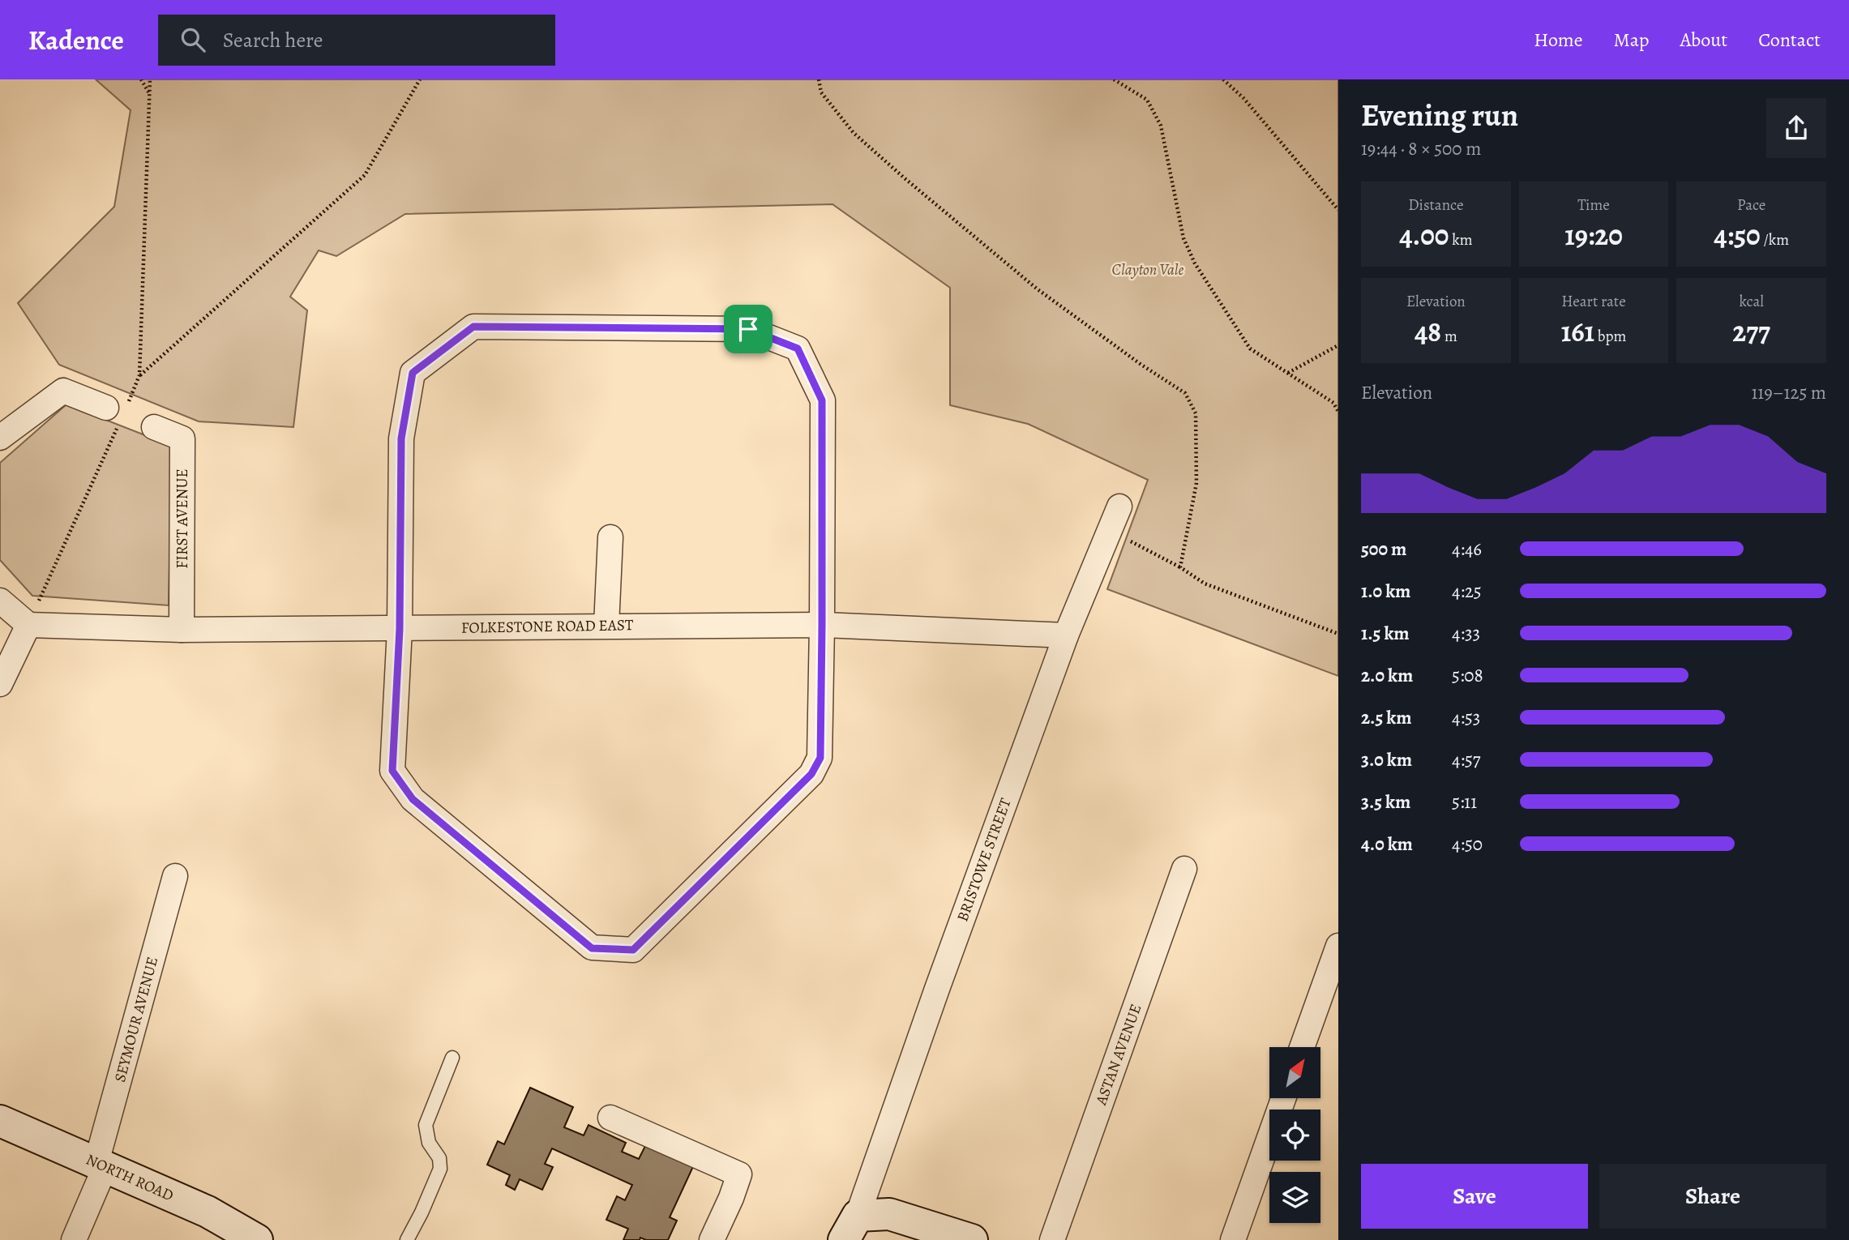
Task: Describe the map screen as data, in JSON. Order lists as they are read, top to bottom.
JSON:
{
  "streets": {
    "street": [
      "FIRST AVENUE",
      "FOLKESTONE ROAD EAST",
      "BRISTOWE STREET",
      "SEYMOUR AVENUE",
      "ASTAN AVENUE",
      "NORTH ROAD"
    ]
  },
  "crossings": [
    ["FIRST AVENUE", "FOLKESTONE ROAD EAST"],
    ["FOLKESTONE ROAD EAST", "BRISTOWE STREET"],
    ["SEYMOUR AVENUE", "NORTH ROAD"]
  ],
  "parks": ["Clayton Vale"],
  "north": "top right",
  "page": {
    "header": "Kadence",
    "search": "Search here",
    "nav": [
      "Home",
      "Map",
      "About",
      "Contact"
    ],
    "heading": ["Evening run", "19:44 · 8 × 500 m"],
    "stats": [
      ["Distance", "4.00 km"],
      ["Time", "19:20"],
      ["Pace", "4:50 /km"],
      ["Elevation", "48 m"],
      ["Heart rate", "161 bpm"],
      ["kcal", "277"]
    ],
    "chart": ["Elevation", "119–125 m"],
    "list": [
      {
        "name": "500 m",
        "note": "4:46"
      },
      {
        "name": "1.0 km",
        "note": "4:25"
      },
      {
        "name": "1.5 km",
        "note": "4:33"
      },
      {
        "name": "2.0 km",
        "note": "5:08"
      },
      {
        "name": "2.5 km",
        "note": "4:53"
      },
      {
        "name": "3.0 km",
        "note": "4:57"
      },
      {
        "name": "3.5 km",
        "note": "5:11"
      },
      {
        "name": "4.0 km",
        "note": "4:50"
      }
    ],
    "buttons": ["Save", "Share"]
  }
}
